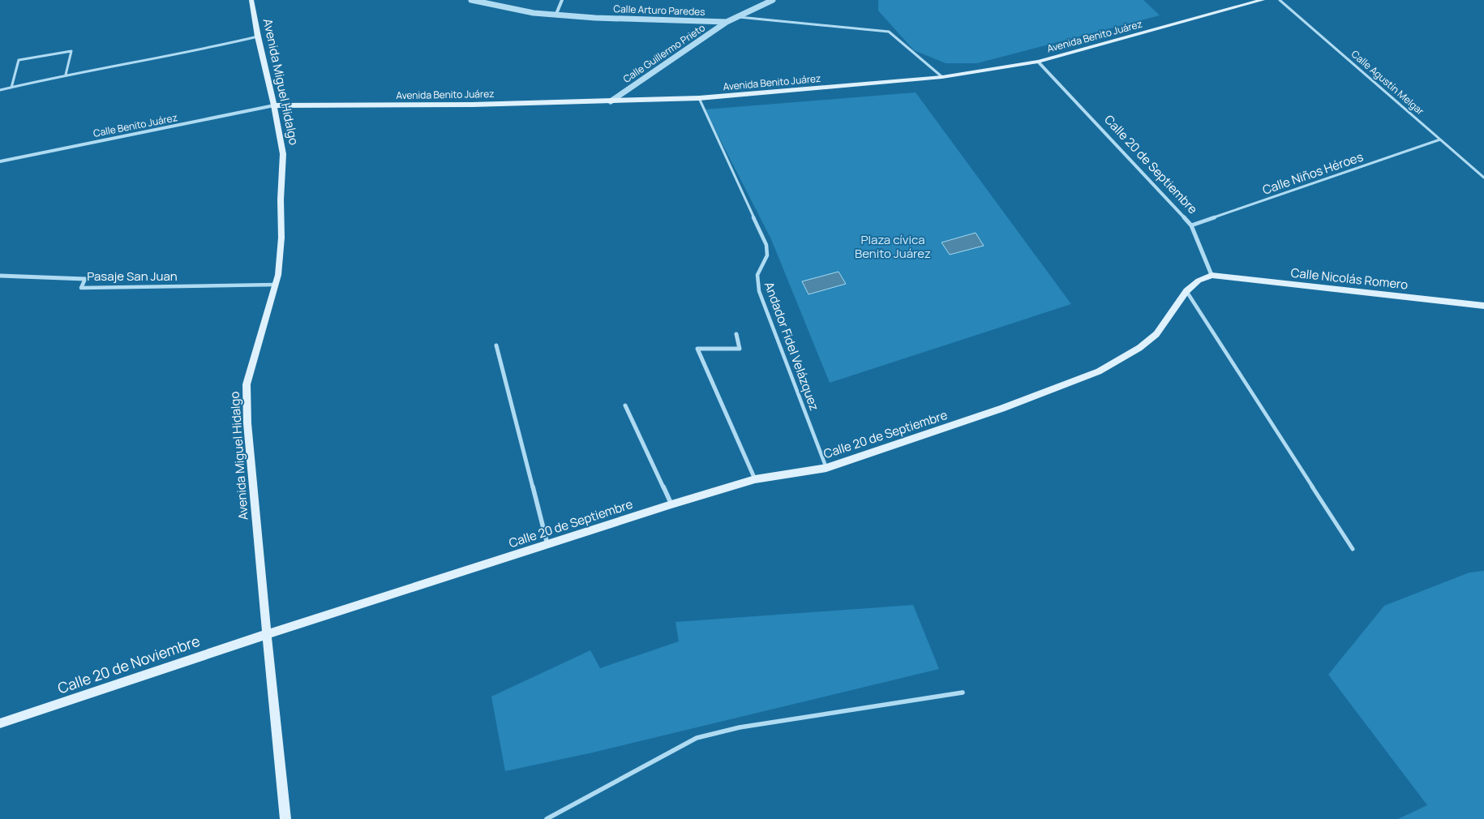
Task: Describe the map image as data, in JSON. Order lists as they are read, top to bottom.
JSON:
{
  "streets": {
    "main road": [
      "Avenida Benito Juárez",
      "Avenida Miguel Hidalgo",
      "Calle 20 de Septiembre",
      "Calle Nicolás Romero",
      "Calle 20 de Noviembre"
    ],
    "street": [
      "Calle Arturo Paredes",
      "Calle Guillermo Prieto",
      "Calle Agustín Melgar",
      "Calle Benito Juárez",
      "Calle Niños Héroes",
      "Pasaje San Juan",
      "Andador Fidel Velázquez"
    ]
  },
  "crossings": [
    ["Calle Arturo Paredes", "Calle Guillermo Prieto"],
    ["Avenida Benito Juárez", "Calle Guillermo Prieto"],
    ["Avenida Benito Juárez", "Avenida Miguel Hidalgo"],
    ["Avenida Benito Juárez", "Calle Benito Juárez"],
    ["Avenida Benito Juárez", "Calle 20 de Septiembre"],
    ["Avenida Benito Juárez", "Andador Fidel Velázquez"],
    ["Avenida Miguel Hidalgo", "Calle Benito Juárez"],
    ["Avenida Miguel Hidalgo", "Calle 20 de Septiembre"],
    ["Avenida Miguel Hidalgo", "Pasaje San Juan"],
    ["Avenida Miguel Hidalgo", "Calle 20 de Noviembre"],
    ["Calle Agustín Melgar", "Calle Niños Héroes"],
    ["Calle 20 de Septiembre", "Calle Niños Héroes"],
    ["Calle 20 de Septiembre", "Calle Nicolás Romero"],
    ["Calle 20 de Septiembre", "Andador Fidel Velázquez"],
    ["Calle 20 de Septiembre", "Calle 20 de Noviembre"]
  ],
  "parks": ["Plaza cívica Benito Juárez"]
}
